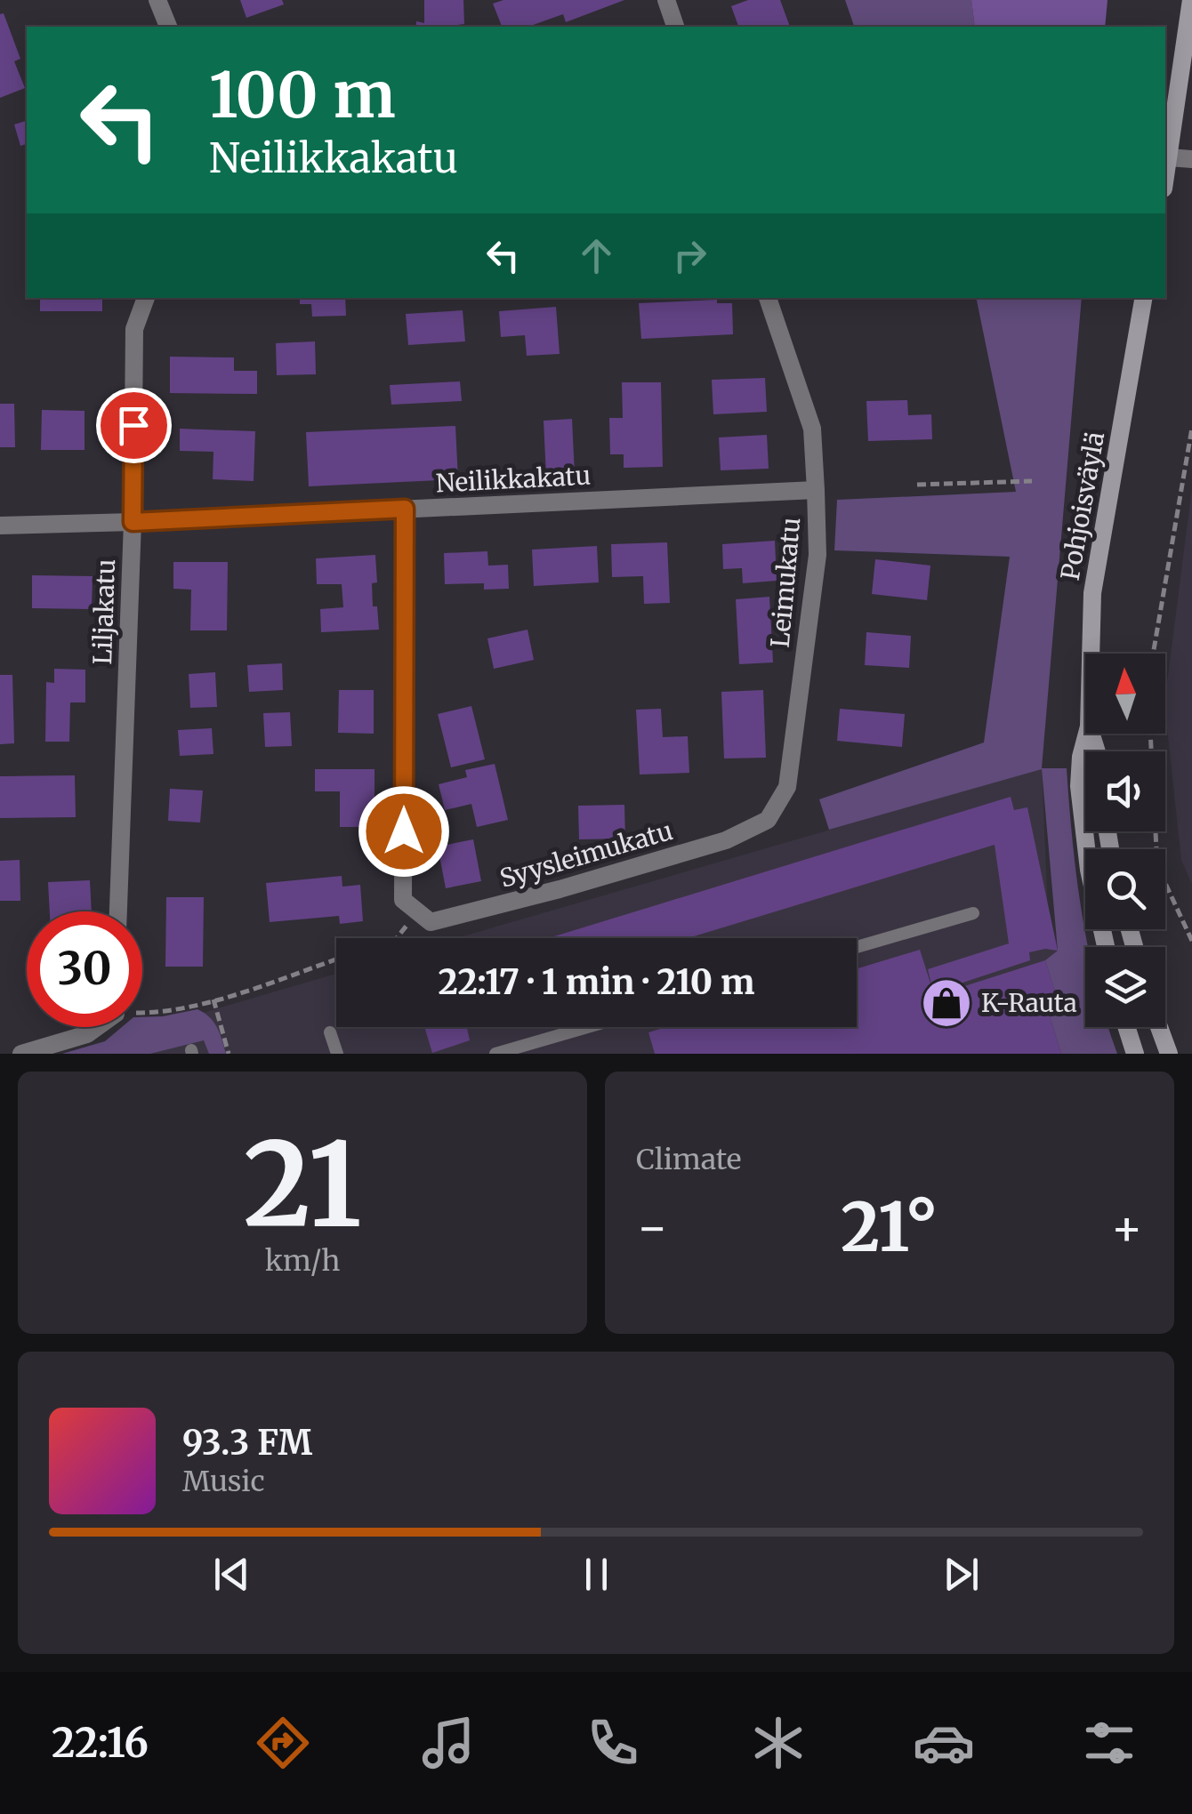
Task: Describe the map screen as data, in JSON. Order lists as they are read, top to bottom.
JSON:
{
  "streets": {
    "main road": ["Pohjoisväylä"],
    "street": [
      "Neilikkakatu",
      "Leimukatu",
      "Liljakatu",
      "Syysleimukatu"
    ]
  },
  "crossings": [
    ["Neilikkakatu", "Leimukatu"],
    ["Neilikkakatu", "Liljakatu"],
    ["Leimukatu", "Syysleimukatu"]
  ],
  "places": {
    "shop": ["K-Rauta"]
  },
  "north": "top",
  "page": {
    "turn": ["100 m", "Neilikkakatu"],
    "limit": "30",
    "trip": "22:17 · 1 min · 210 m",
    "tile": [
      ["21", "km/h"],
      "Climate"
    ],
    "heat": ["−", "21°", "+"],
    "song": ["93.3 FM", "Music"],
    "tabs": "22:16"
  }
}
